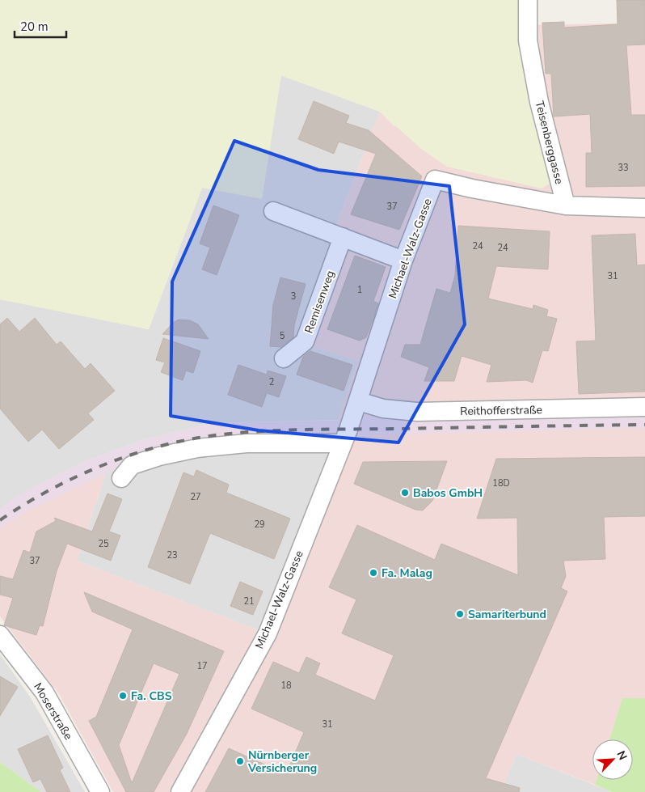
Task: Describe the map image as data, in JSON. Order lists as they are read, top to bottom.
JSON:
{
  "streets": {
    "street": [
      "Teisenberggasse",
      "Michael-Walz-Gasse",
      "Remisenweg",
      "Reithofferstraße",
      "Moserstraße"
    ]
  },
  "crossings": [
    ["Teisenberggasse", "Michael-Walz-Gasse"],
    ["Michael-Walz-Gasse", "Reithofferstraße"]
  ],
  "places": [
    "Babos GmbH",
    "Fa. Malag",
    "Samariterbund",
    "Fa. CBS",
    "Nürnberger Versicherung"
  ],
  "house_numbers": [
    "33",
    "37",
    "24",
    "24",
    "31",
    "1",
    "3",
    "5",
    "2",
    "18D",
    "27",
    "29",
    "25",
    "23",
    "37",
    "21",
    "17",
    "18",
    "31"
  ],
  "scale_bar": "20 m",
  "north": "top right"
}
